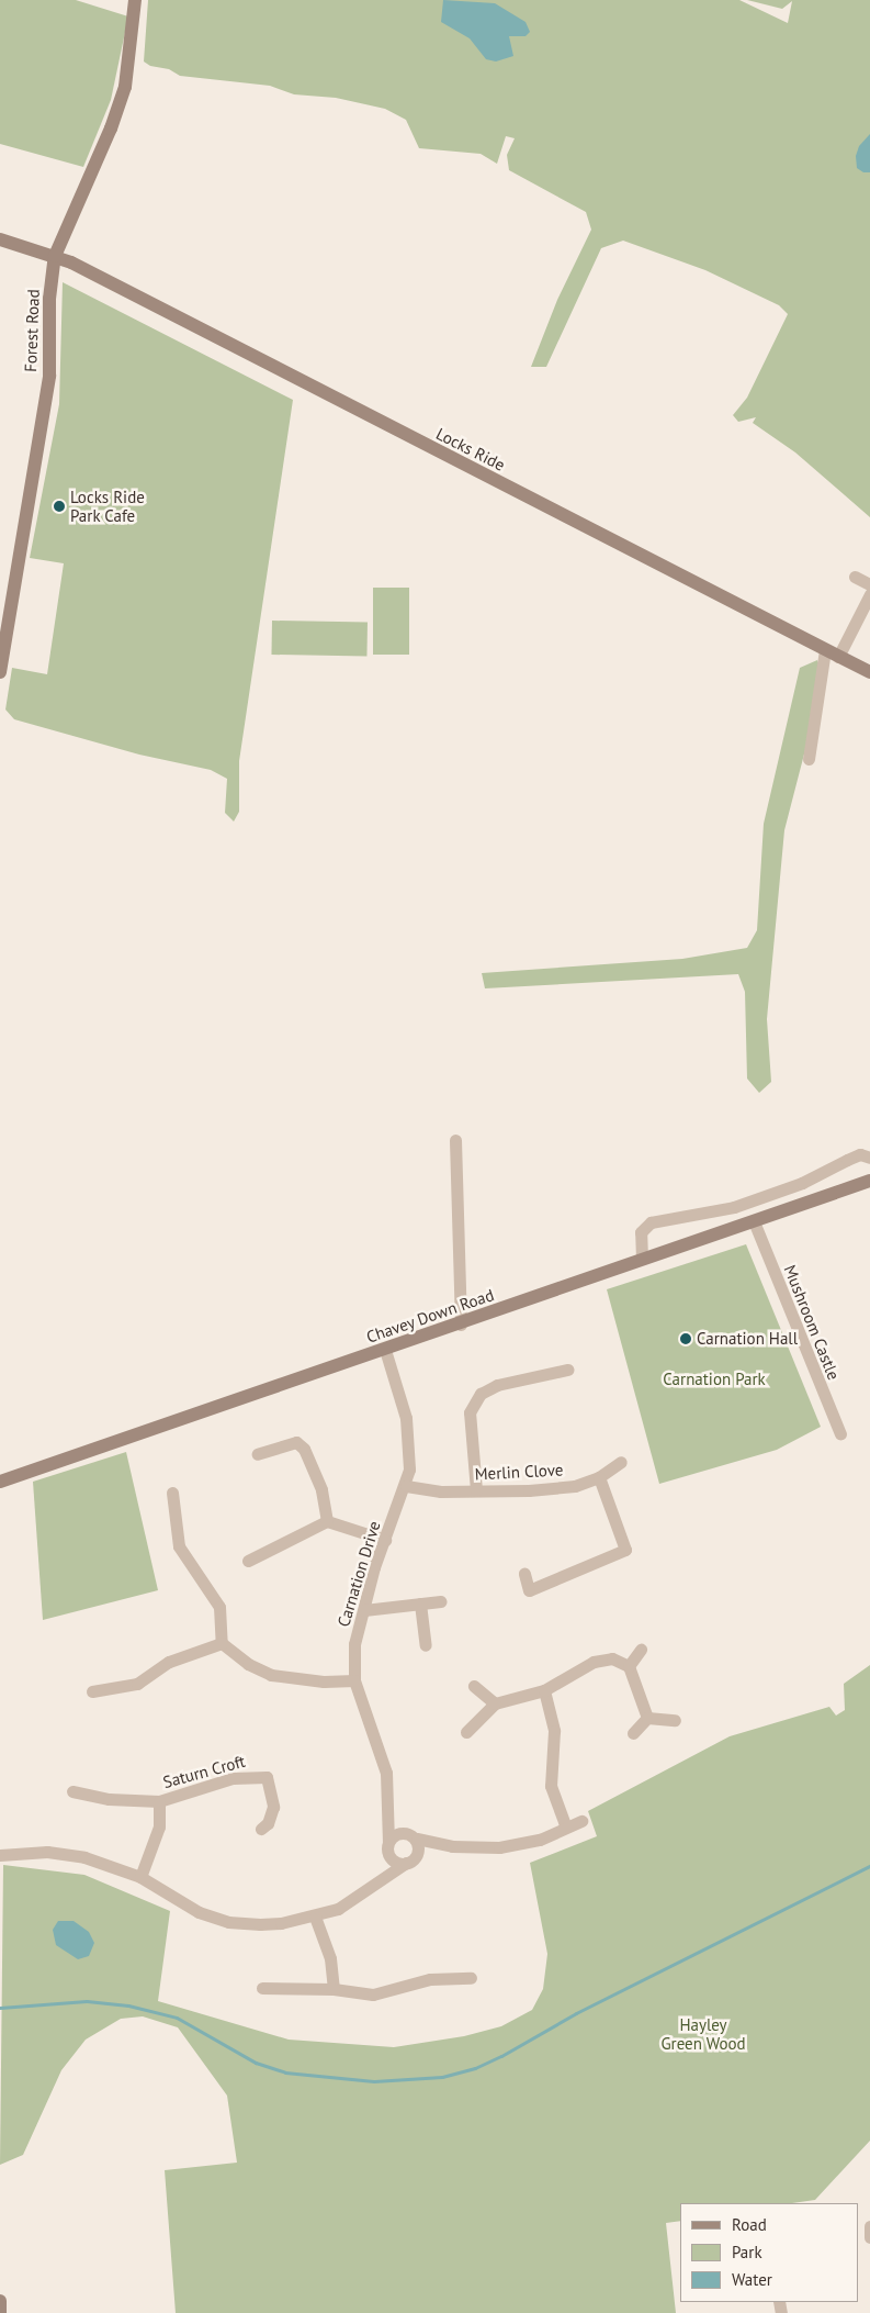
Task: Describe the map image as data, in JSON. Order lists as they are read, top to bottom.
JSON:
{
  "streets": {
    "main road": ["Forest Road", "Locks Ride", "Chavey Down Road"],
    "street": [
      "Mushroom Castle",
      "Merlin Clove",
      "Carnation Drive",
      "Saturn Croft"
    ]
  },
  "crossings": [
    ["Forest Road", "Locks Ride"],
    ["Chavey Down Road", "Mushroom Castle"],
    ["Chavey Down Road", "Carnation Drive"],
    ["Merlin Clove", "Carnation Drive"]
  ],
  "parks": ["Carnation Park", "Hayley Green Wood"],
  "places": ["Locks Ride Park Cafe", "Carnation Hall"],
  "legend": ["Road", "Park", "Water"]
}
